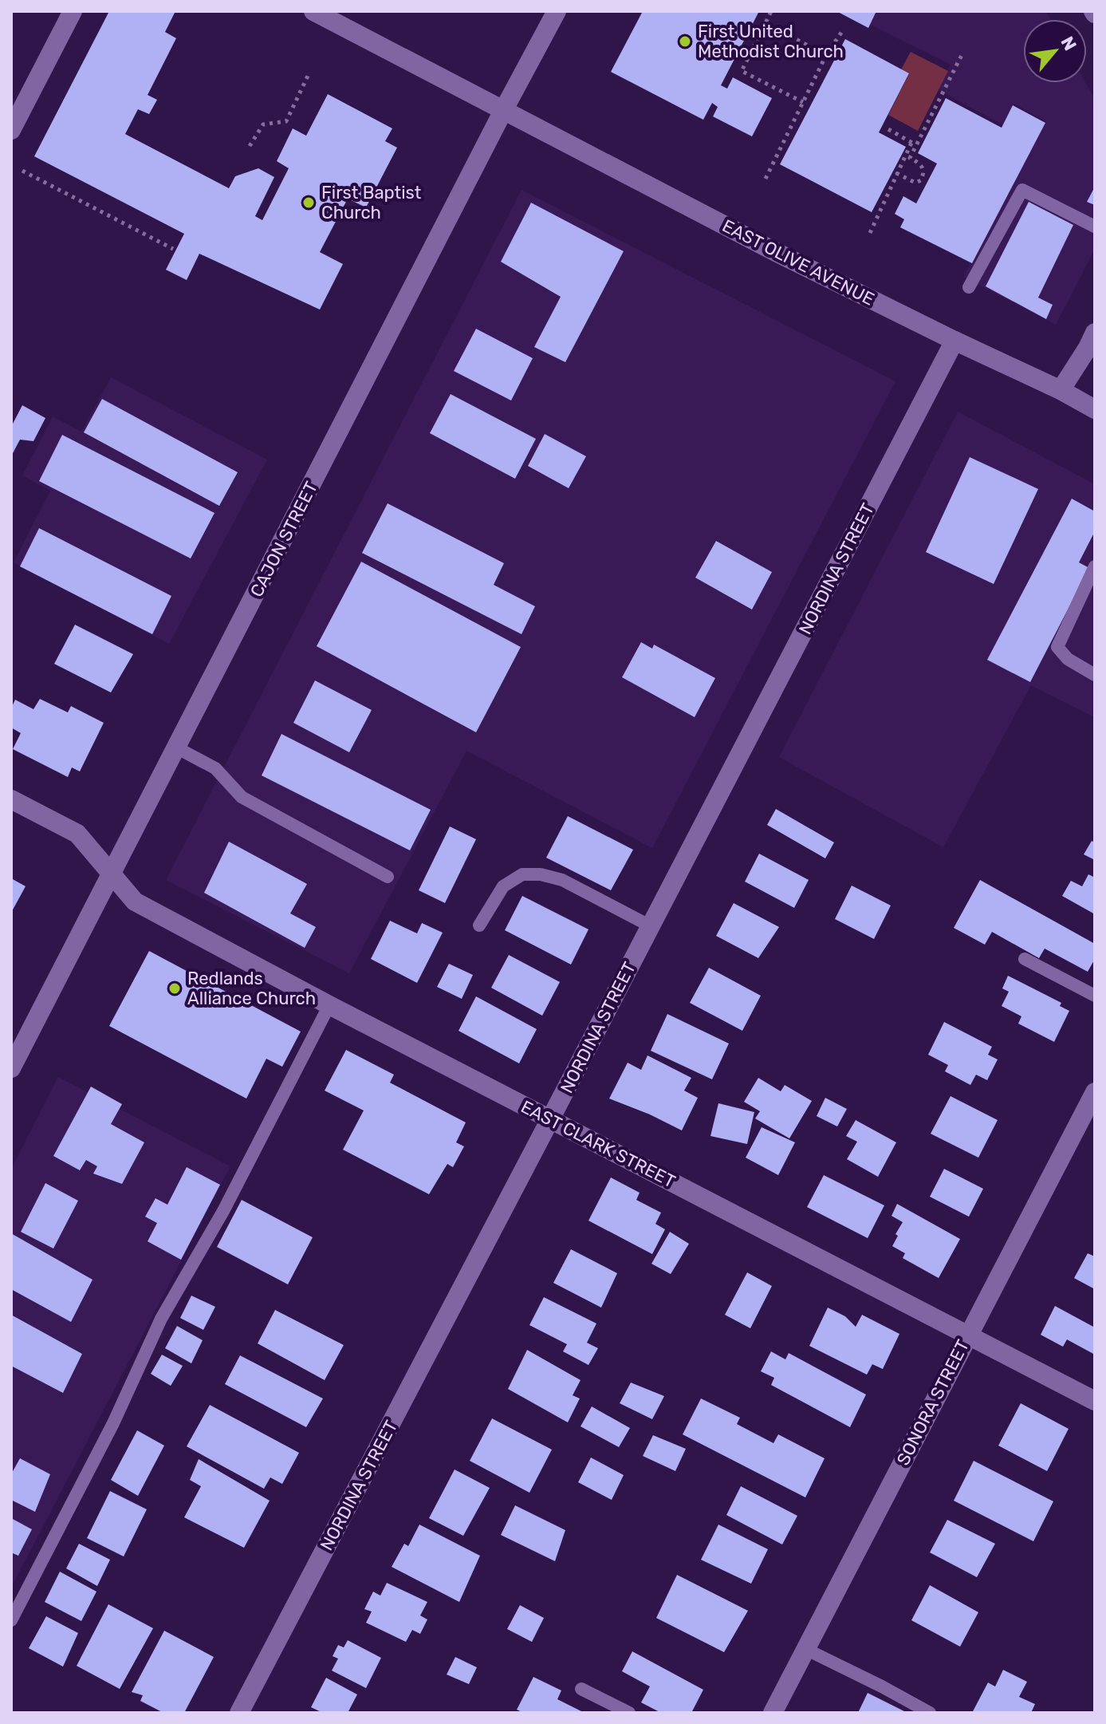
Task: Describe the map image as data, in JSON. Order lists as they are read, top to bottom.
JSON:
{
  "streets": {
    "street": [
      "EAST OLIVE AVENUE",
      "CAJON STREET",
      "NORDINA STREET",
      "EAST CLARK STREET",
      "SONORA STREET"
    ]
  },
  "crossings": [
    ["EAST OLIVE AVENUE", "CAJON STREET"],
    ["EAST OLIVE AVENUE", "NORDINA STREET"],
    ["CAJON STREET", "EAST CLARK STREET"],
    ["NORDINA STREET", "EAST CLARK STREET"],
    ["EAST CLARK STREET", "SONORA STREET"]
  ],
  "places": ["First United Methodist Church", "First Baptist Church", "Redlands Alliance Church"],
  "north": "top right"
}
